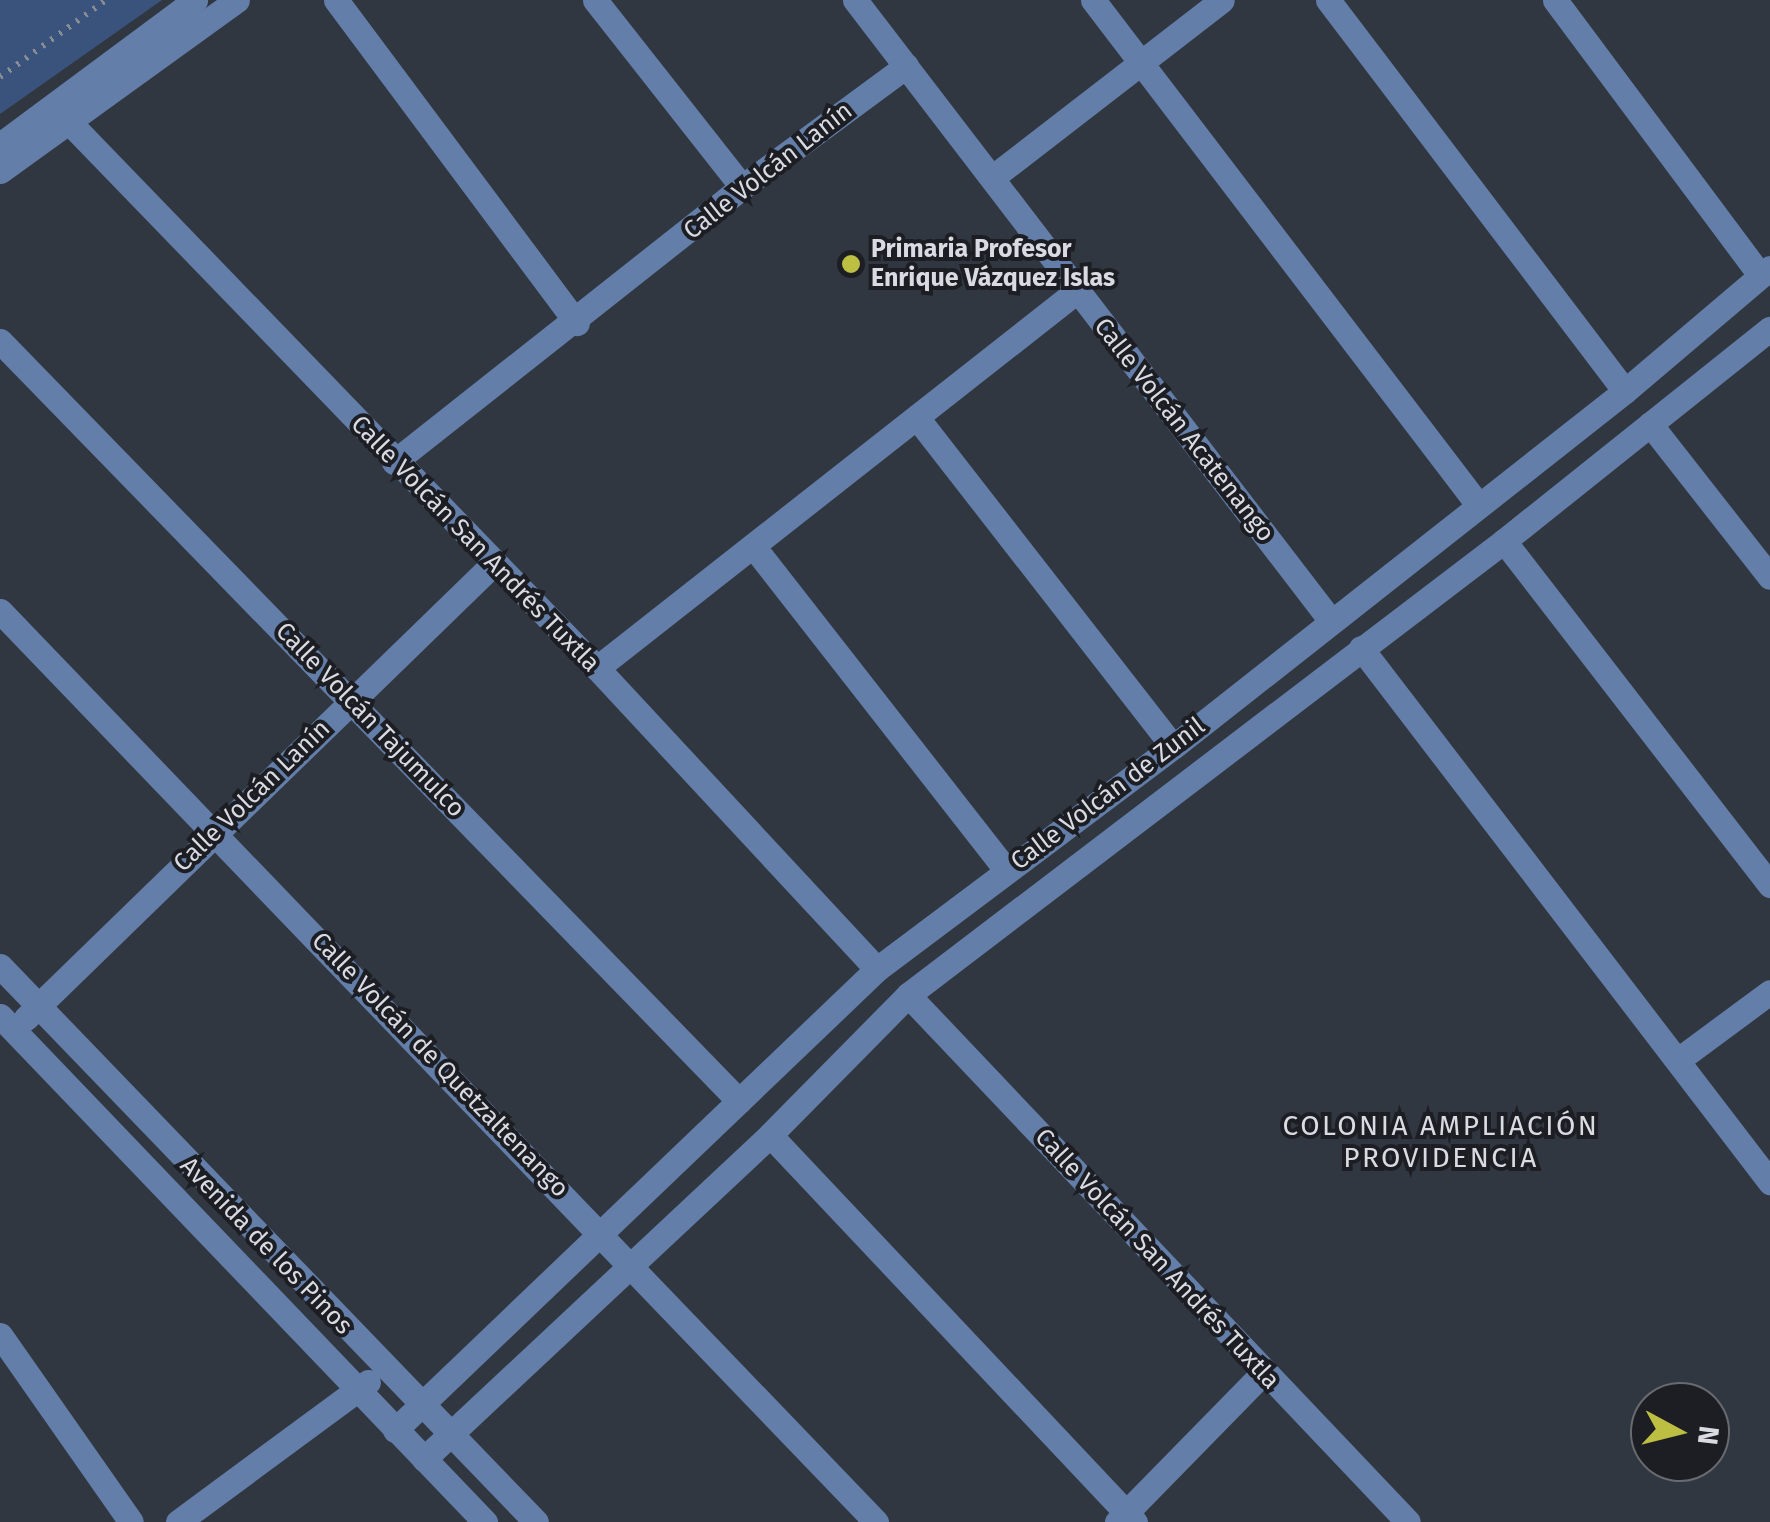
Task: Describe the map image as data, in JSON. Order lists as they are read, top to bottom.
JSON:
{
  "streets": {
    "street": [
      "Calle Volcán Lanín",
      "Calle Volcán Acatenango",
      "Calle Volcán San Andrés Tuxtla",
      "Calle Volcán Tajumulco",
      "Calle Volcán de Zunil",
      "Calle Volcán de Quetzaltenango",
      "Avenida de los Pinos"
    ]
  },
  "crossings": [
    ["Calle Volcán Lanín", "Calle Volcán Acatenango"],
    ["Calle Volcán Lanín", "Calle Volcán San Andrés Tuxtla"],
    ["Calle Volcán Lanín", "Calle Volcán Tajumulco"],
    ["Calle Volcán Lanín", "Calle Volcán de Quetzaltenango"],
    ["Calle Volcán Lanín", "Avenida de los Pinos"],
    ["Calle Volcán Acatenango", "Calle Volcán de Zunil"],
    ["Calle Volcán San Andrés Tuxtla", "Calle Volcán de Zunil"],
    ["Calle Volcán Tajumulco", "Calle Volcán de Zunil"],
    ["Calle Volcán de Zunil", "Calle Volcán de Quetzaltenango"],
    ["Calle Volcán de Zunil", "Avenida de los Pinos"]
  ],
  "districts": ["COLONIA AMPLIACIÓN PROVIDENCIA"],
  "places": ["Primaria Profesor Enrique Vázquez Islas"],
  "north": "right"
}
